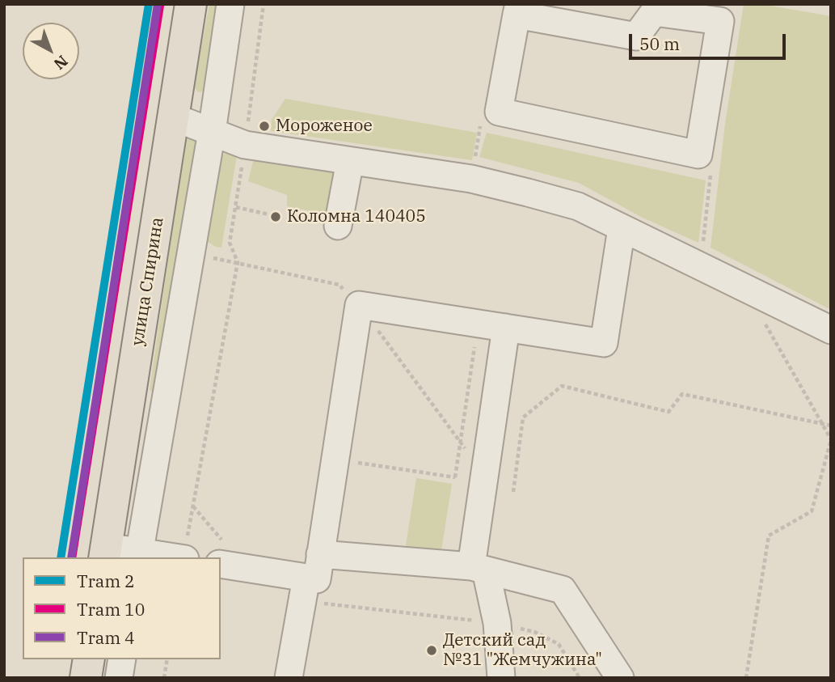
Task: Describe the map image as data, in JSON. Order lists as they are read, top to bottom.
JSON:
{
  "streets": {
    "main road": ["улица Спирина"]
  },
  "places": ["Мороженое", "Коломна 140405", "Детский сад №31 \"Жемчужина\""],
  "lines": ["tram line 2", "tram line 4", "tram line 10"],
  "legend": ["Tram 2", "Tram 10", "Tram 4"],
  "scale_bar": "50 m",
  "north": "bottom right"
}
